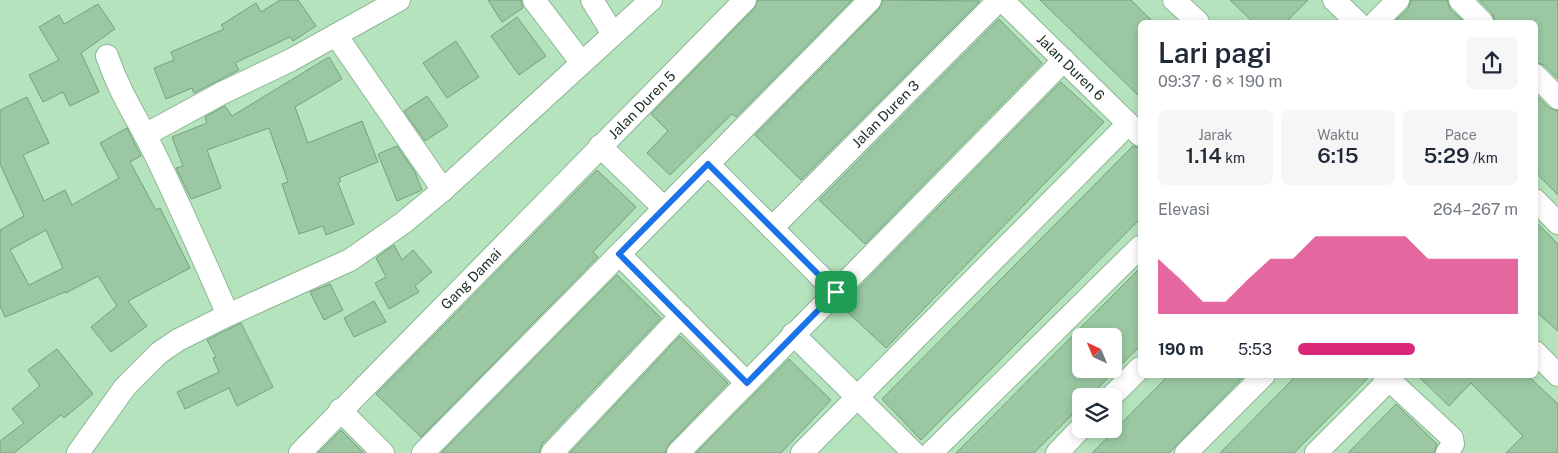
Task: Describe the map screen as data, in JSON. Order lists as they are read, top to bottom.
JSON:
{
  "streets": {
    "street": [
      "Jalan Duren 6",
      "Jalan Duren 5",
      "Jalan Duren 3",
      "Gang Damai"
    ]
  },
  "crossings": [
    ["Jalan Duren 5", "Gang Damai"]
  ],
  "north": "top left",
  "page": {
    "heading": ["Lari pagi", "09:37 · 6 × 190 m"],
    "stats": [
      ["Jarak", "1.14 km"],
      ["Waktu", "6:15"],
      ["Pace", "5:29 /km"]
    ],
    "chart": ["Elevasi", "264–267 m"],
    "list": [
      {
        "name": "190 m",
        "note": "5:53"
      }
    ]
  }
}
